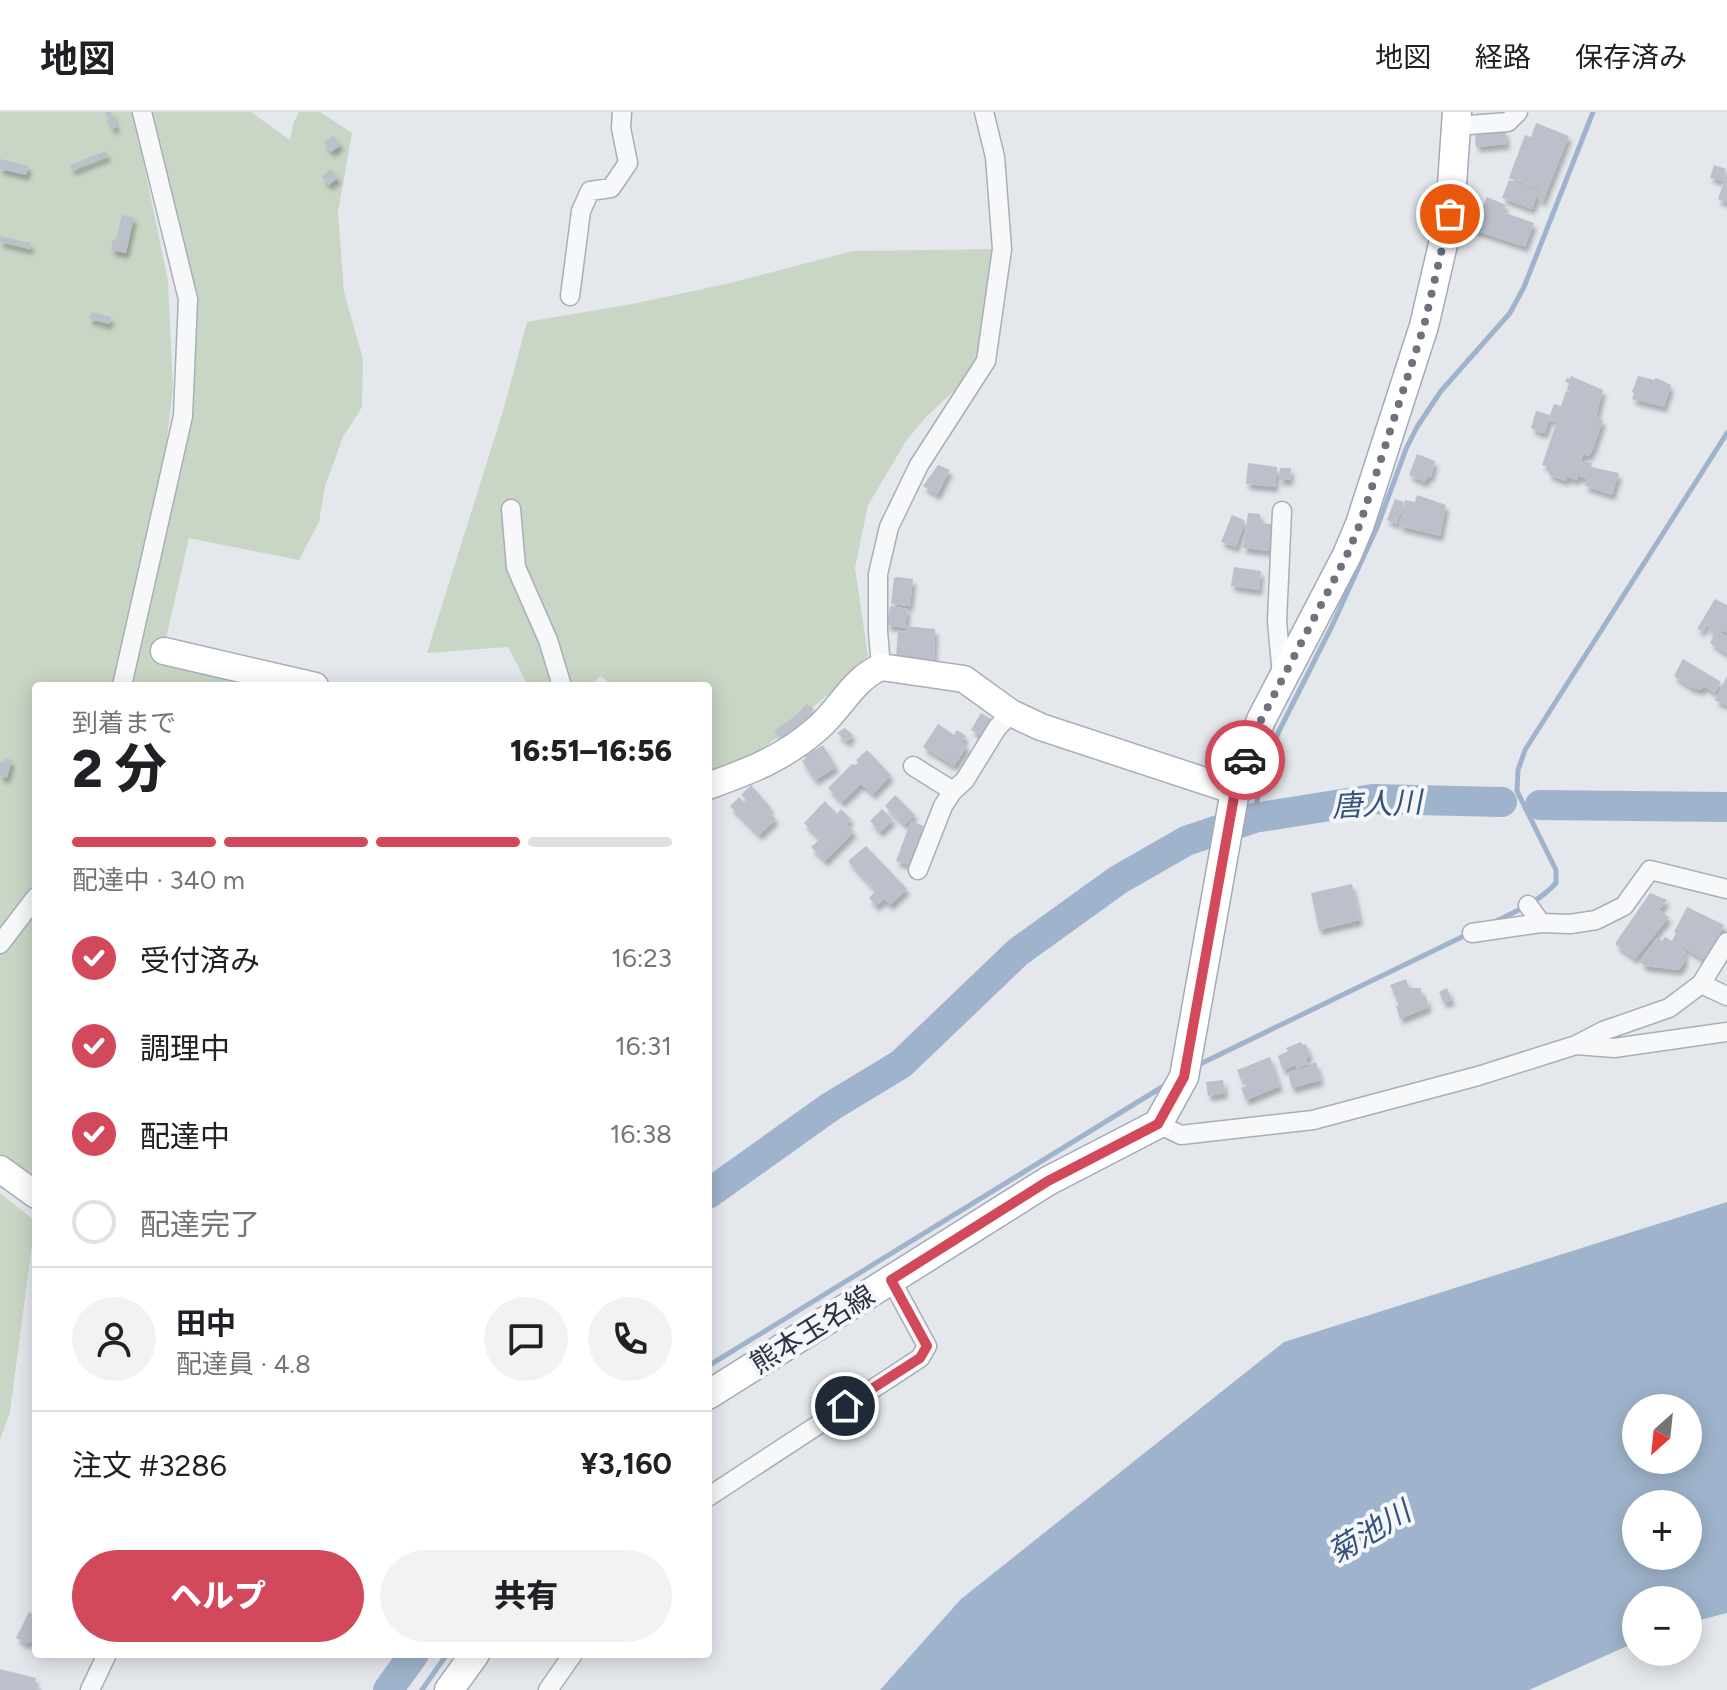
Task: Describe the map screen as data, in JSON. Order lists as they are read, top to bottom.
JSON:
{
  "streets": {
    "main road": ["熊本玉名線"]
  },
  "water": ["唐人川", "菊池川"],
  "north": "bottom left",
  "page": {
    "header": "地図",
    "nav": ["地図", "経路", "保存済み"],
    "heading": ["2 分", "到着まで", "16:51–16:56"],
    "panel": [
      "田中",
      "配達員 · 4.8",
      "注文 #3286",
      "¥3,160"
    ],
    "bar": "配達中 · 340 m",
    "list": [
      ["受付済み", "16:23"],
      ["調理中", "16:31"],
      ["配達中", "16:38"],
      "配達完了"
    ],
    "map_buttons": ["+", "−"],
    "buttons": ["ヘルプ", "共有"]
  }
}
